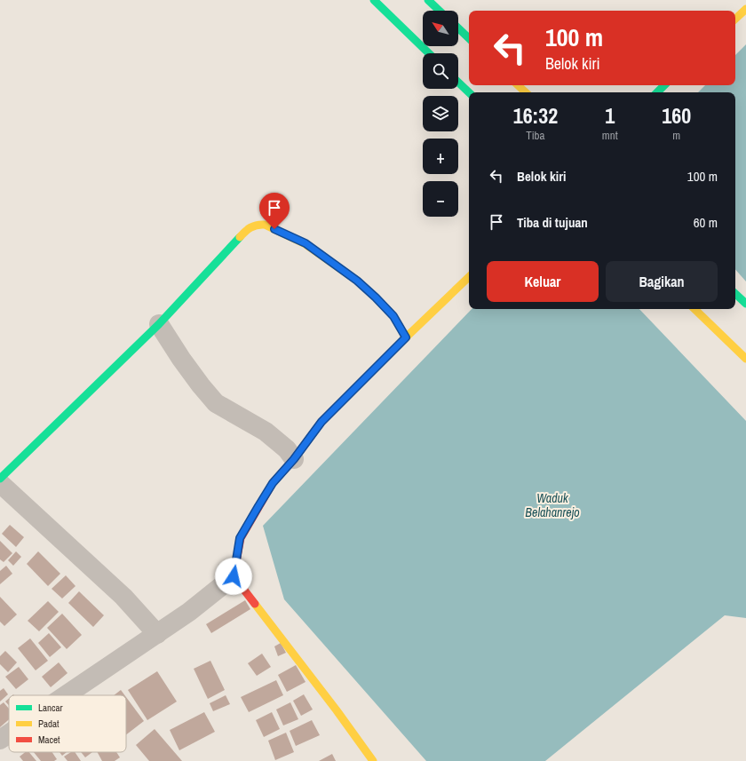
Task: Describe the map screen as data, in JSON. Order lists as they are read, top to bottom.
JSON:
{
  "water": ["Waduk Belahanrejo"],
  "legend": ["Lancar", "Padat", "Macet"],
  "north": "top left",
  "page": {
    "map_buttons": ["+", "−"],
    "turn": ["100 m", "Belok kiri"],
    "eta": [
      "16:32",
      "Tiba",
      "1",
      "mnt",
      "160",
      "m"
    ],
    "list": [
      {
        "name": "Belok kiri",
        "value": "100 m"
      },
      {
        "name": "Tiba di tujuan",
        "value": "60 m"
      }
    ],
    "buttons": ["Keluar", "Bagikan"]
  }
}
